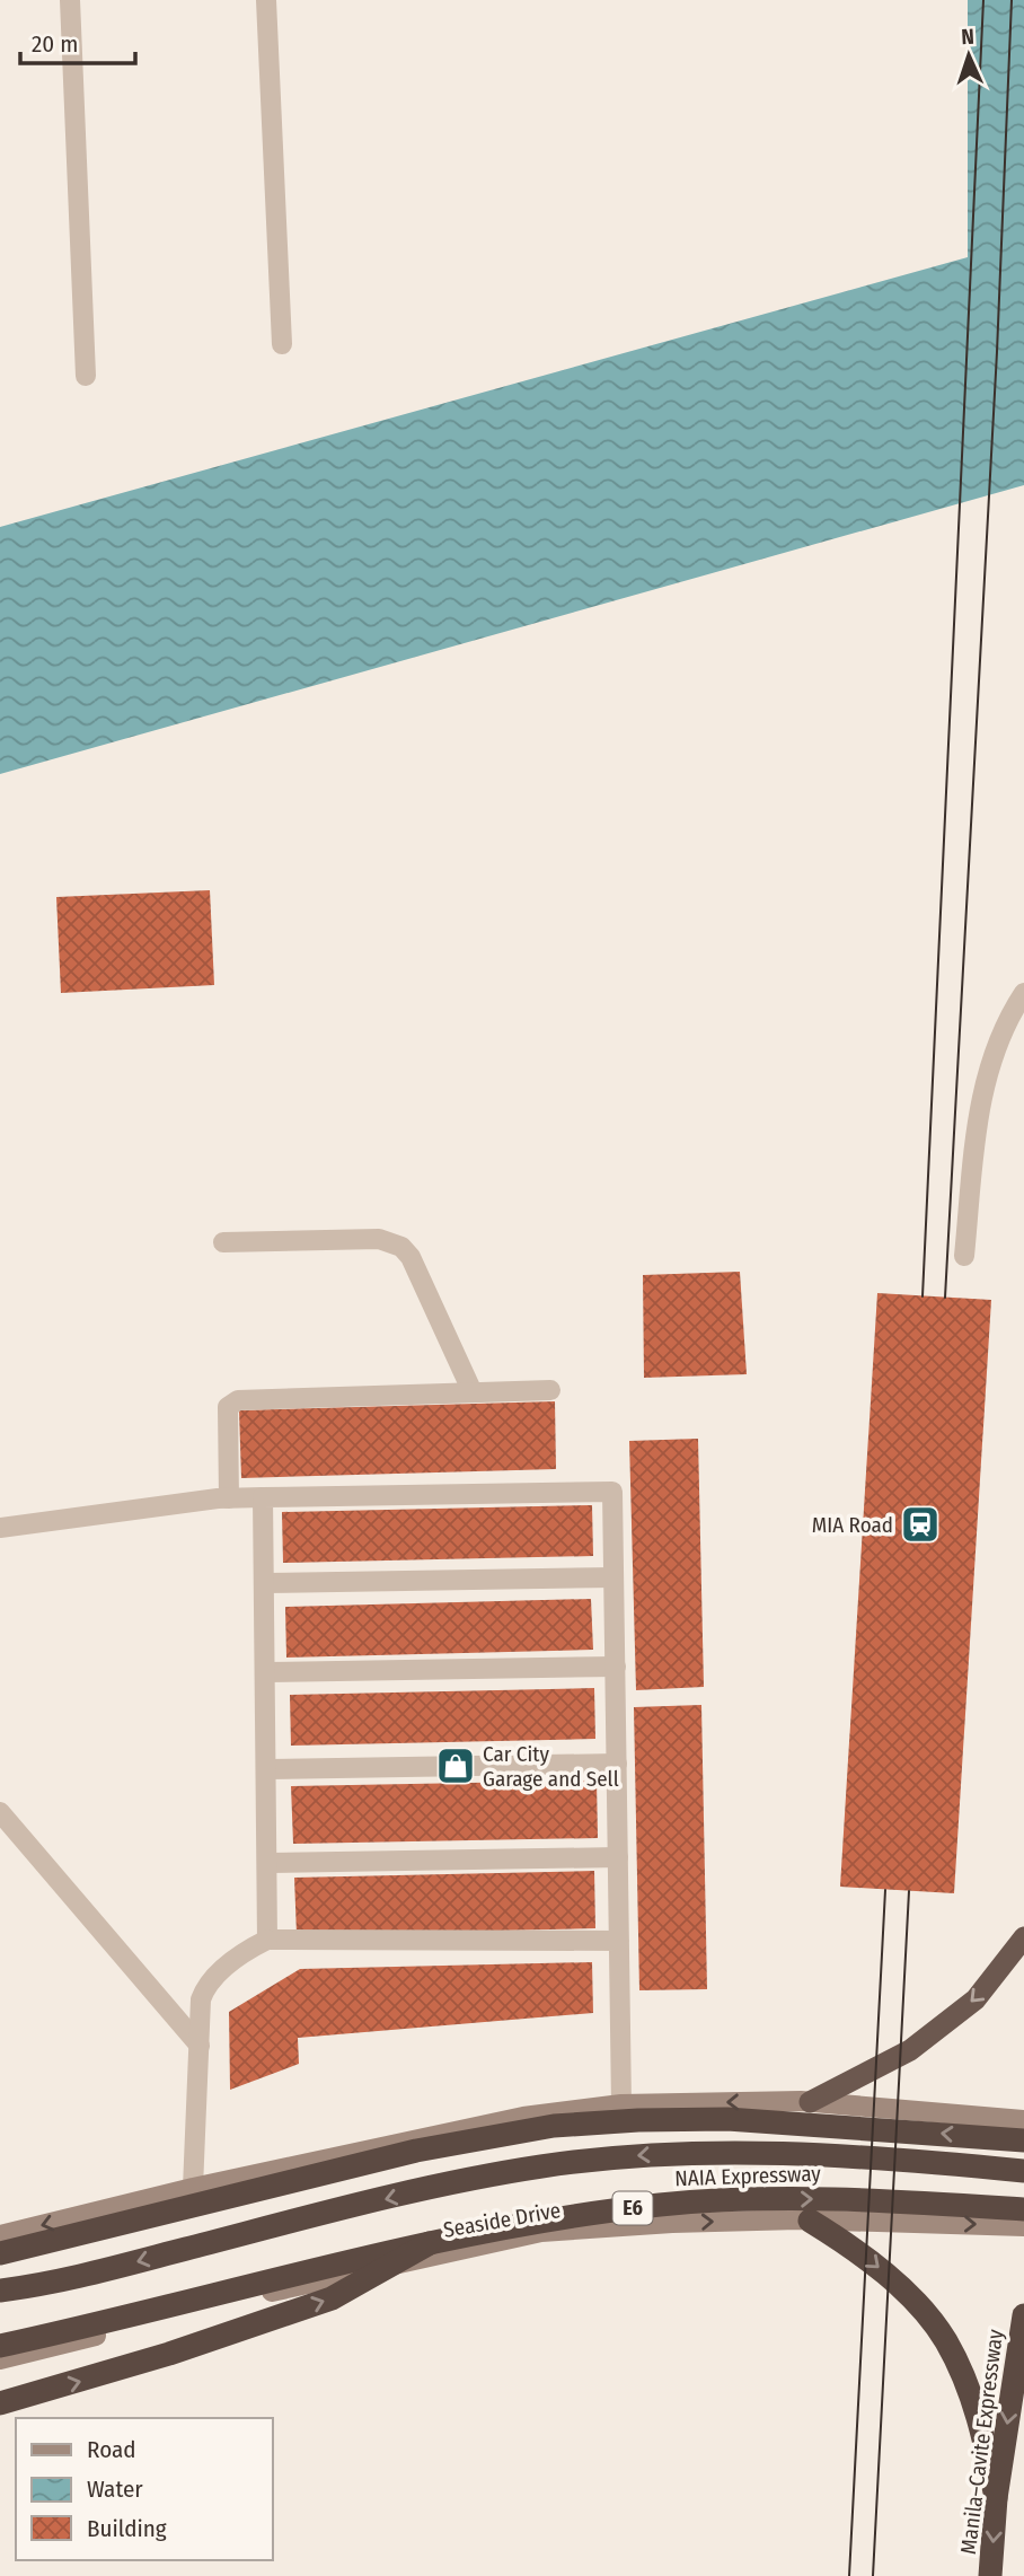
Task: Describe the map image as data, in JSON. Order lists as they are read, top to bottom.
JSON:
{
  "streets": {
    "highway": ["NAIA Expressway", "E6", "Manila–Cavite Expressway"],
    "main road": ["Seaside Drive"]
  },
  "one_way": ["Manila–Cavite Expressway"],
  "places": {
    "station": ["MIA Road"],
    "shop": ["Car City Garage and Sell"]
  },
  "legend": ["Road", "Water", "Building"],
  "scale_bar": "20 m",
  "north": "top"
}
